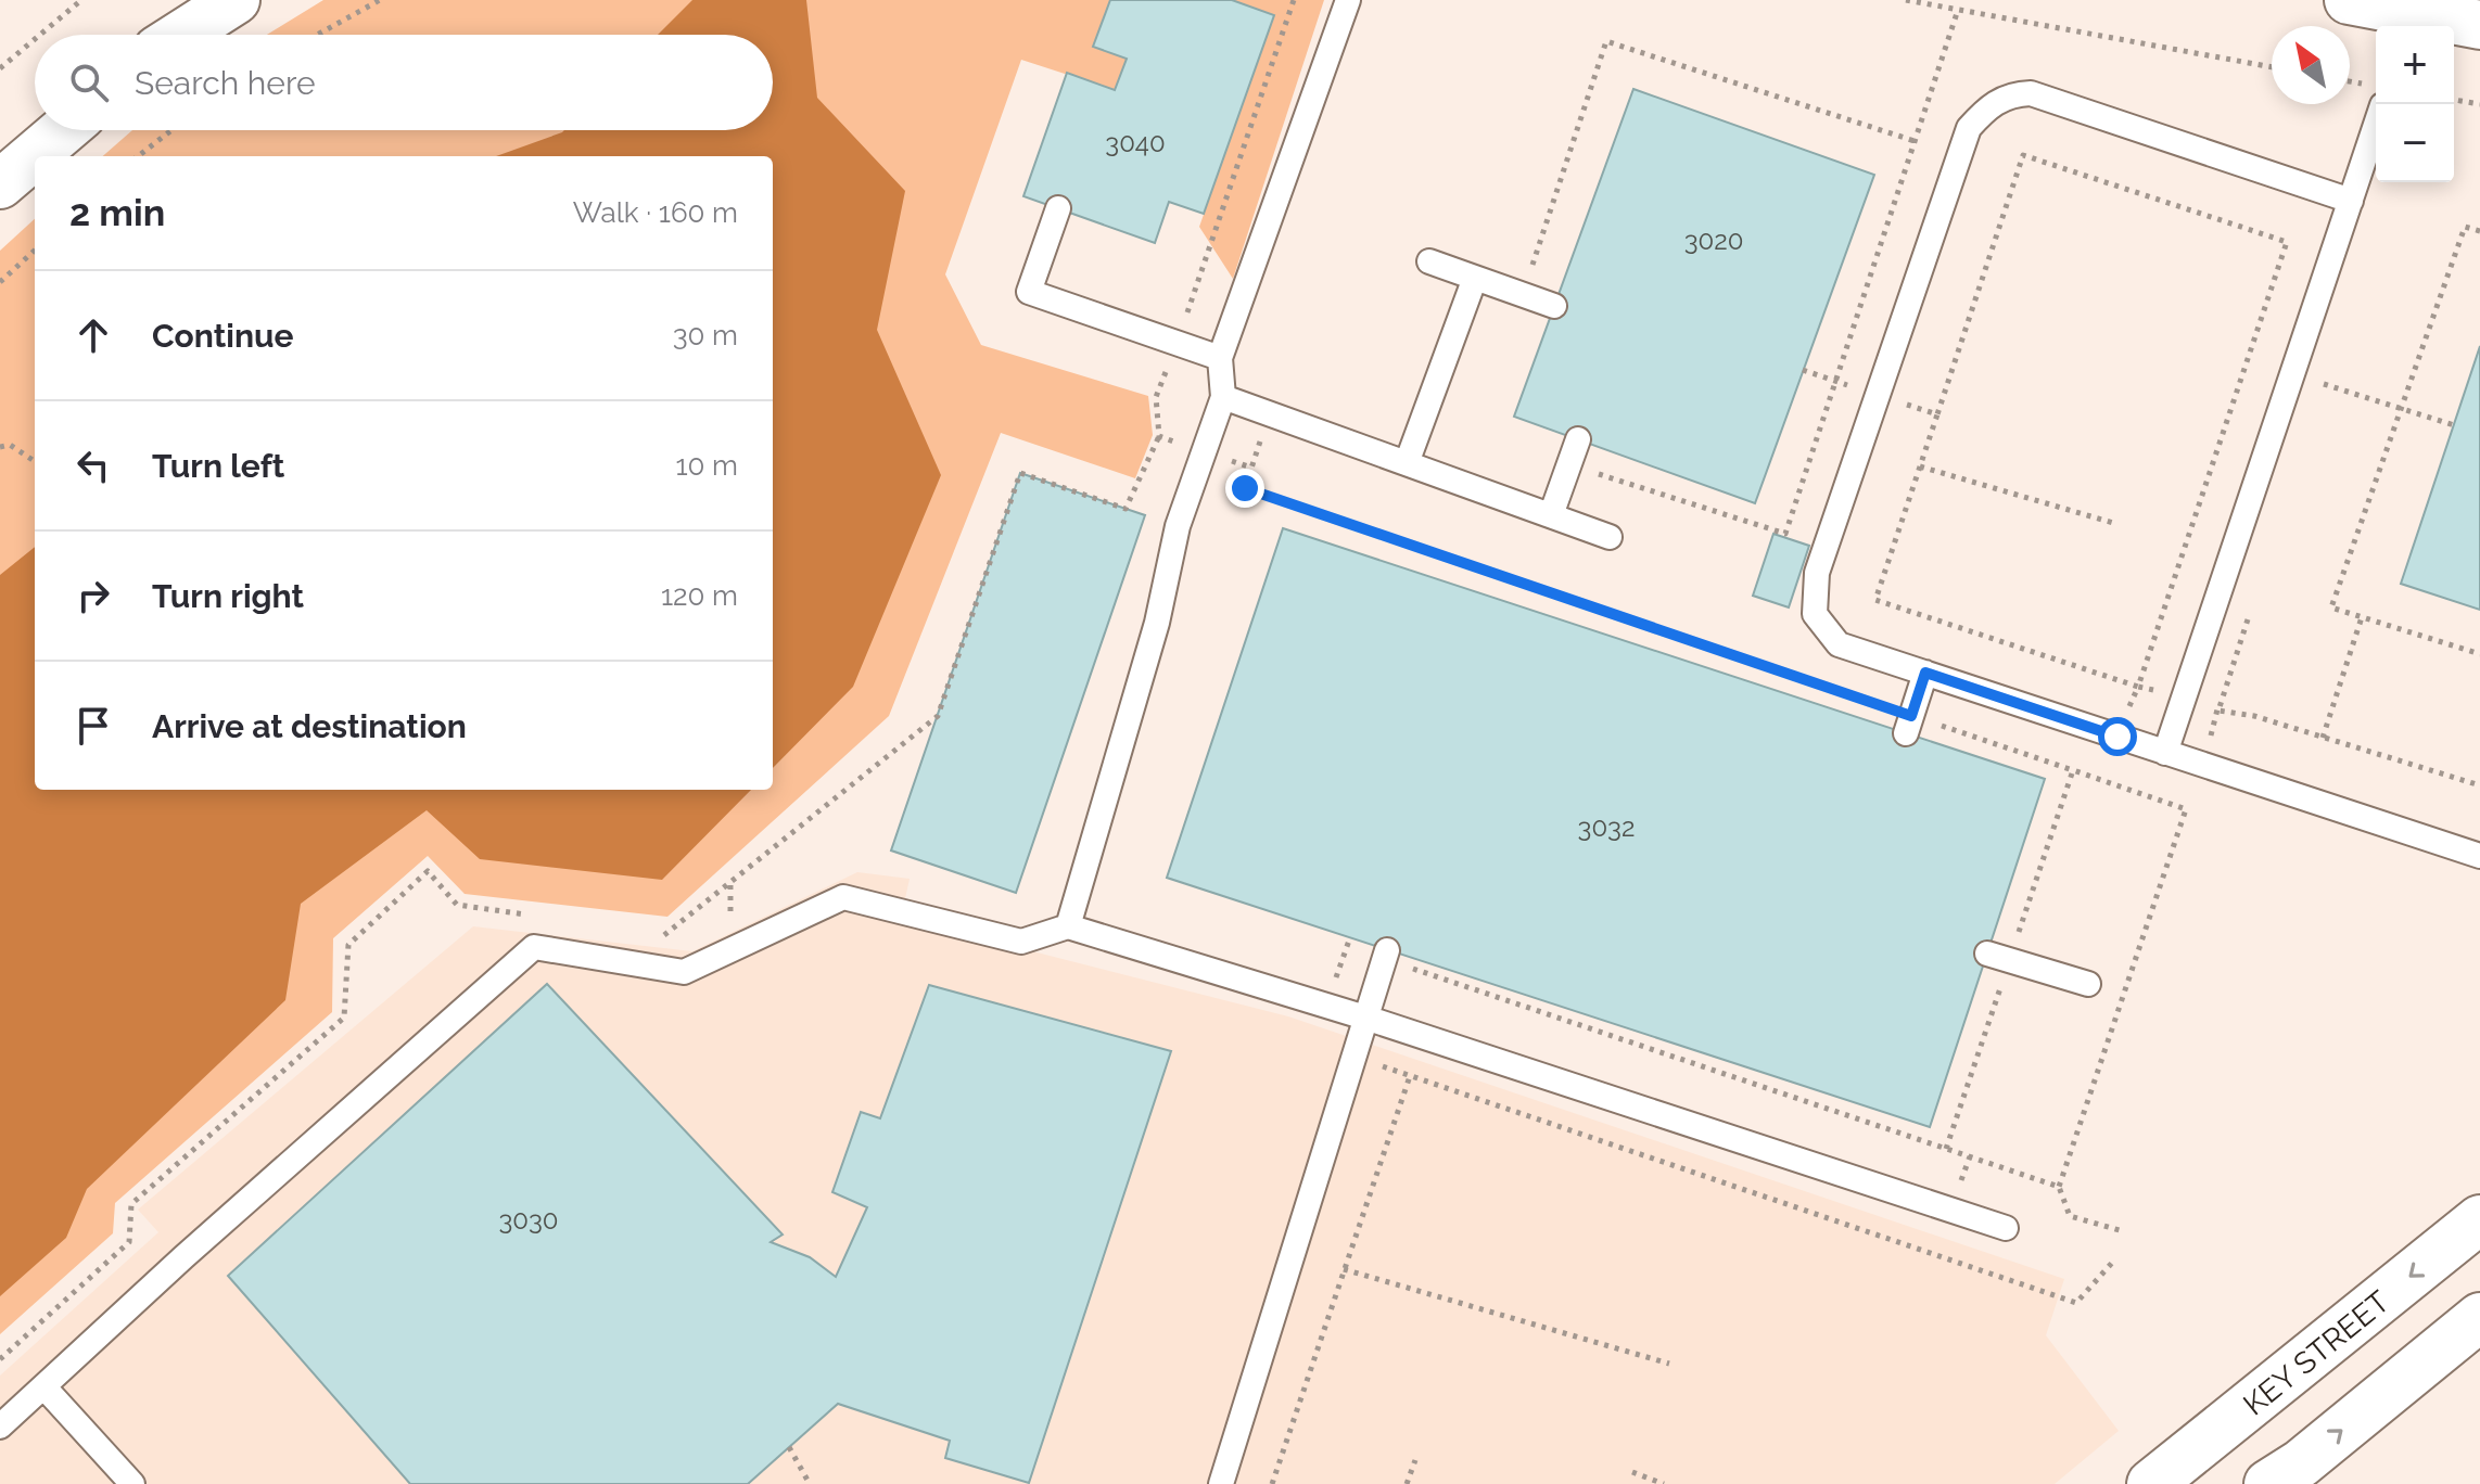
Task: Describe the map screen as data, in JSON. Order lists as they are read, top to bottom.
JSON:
{
  "streets": {
    "main road": ["KEY STREET"]
  },
  "house_numbers": [
    "3040",
    "3020",
    "3032",
    "3030"
  ],
  "north": "top left",
  "page": {
    "map_buttons": ["+", "−"],
    "search": "Search here",
    "heading": ["2 min", "Walk · 160 m"],
    "list": [
      ["Continue", "30 m"],
      ["Turn left", "10 m"],
      ["Turn right", "120 m"],
      "Arrive at destination"
    ]
  }
}
